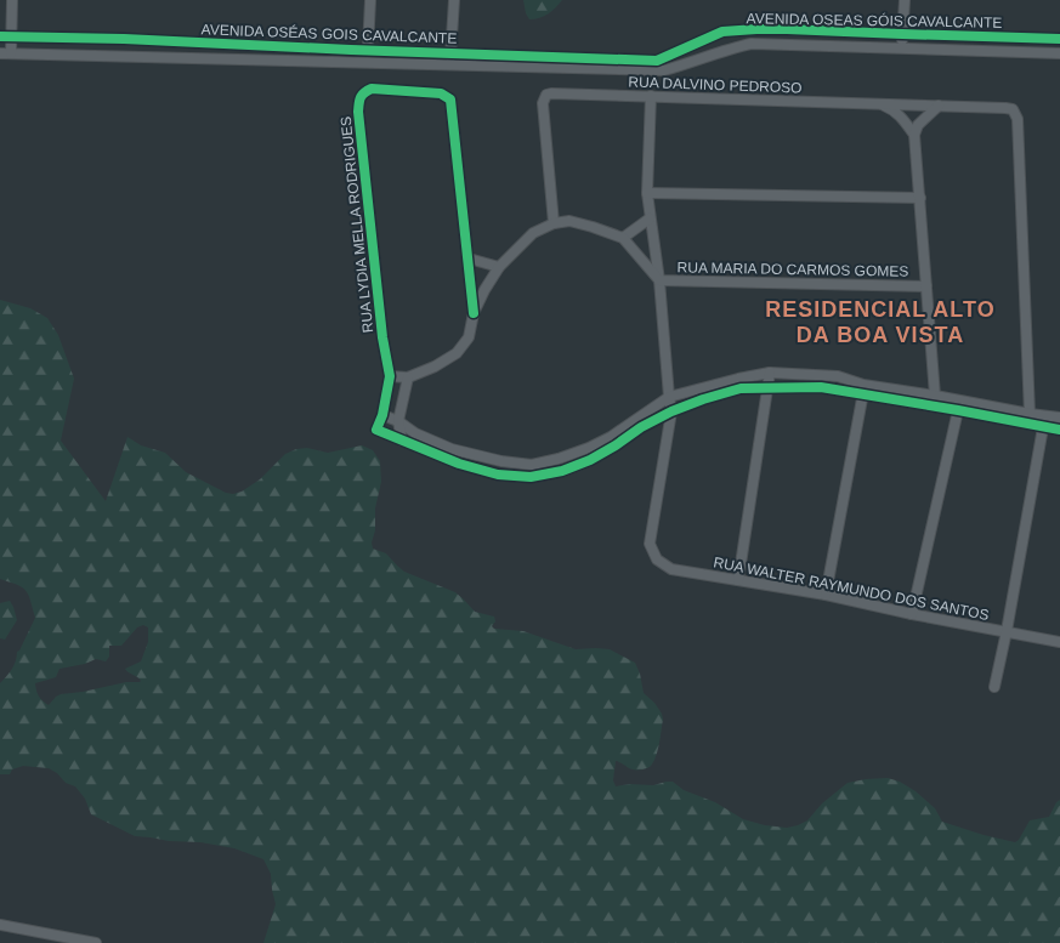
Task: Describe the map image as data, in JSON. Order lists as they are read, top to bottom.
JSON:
{
  "streets": {
    "street": [
      "AVENIDA OSEAS GÓIS CAVALCANTE",
      "AVENIDA OSÉAS GOIS CAVALCANTE",
      "RUA DALVINO PEDROSO",
      "RUA LYDIA MELLA RODRIGUES",
      "RUA MARIA DO CARMOS GOMES",
      "RUA WALTER RAYMUNDO DOS SANTOS"
    ]
  },
  "crossings": [
    ["AVENIDA OSEAS GÓIS CAVALCANTE", "AVENIDA OSÉAS GOIS CAVALCANTE"]
  ],
  "districts": ["RESIDENCIAL ALTO DA BOA VISTA"]
}
